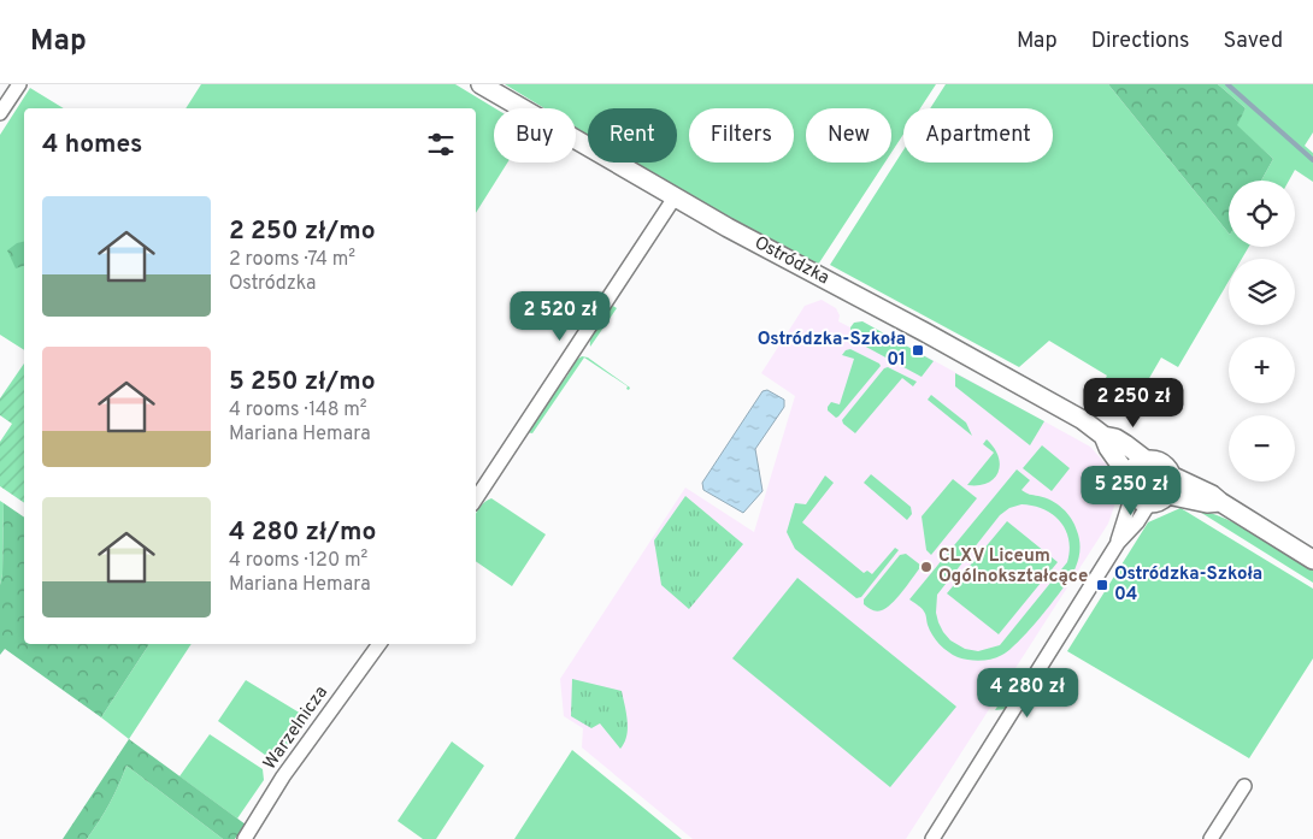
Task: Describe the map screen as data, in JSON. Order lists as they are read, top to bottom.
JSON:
{
  "streets": {
    "street": ["Ostródzka", "Warzelnicza"]
  },
  "places": {
    "transit": ["Ostródzka-Szkoła 01", "Ostródzka-Szkoła 04"],
    "other": ["CLXV Liceum Ogólnokształcące"]
  },
  "page": {
    "header": "Map",
    "nav": ["Map", "Directions", "Saved"],
    "chip": [
      "Buy",
      "Rent",
      "Filters",
      "New",
      "Apartment"
    ],
    "heading": "4 homes",
    "map_buttons": ["+", "−"],
    "list": [
      {
        "name": "2 250 zł/mo",
        "note": "2 rooms · 74 m² · Ostródzka"
      },
      {
        "name": "5 250 zł/mo",
        "note": "4 rooms · 148 m² · Mariana Hemara"
      },
      {
        "name": "4 280 zł/mo",
        "note": "4 rooms · 120 m² · Mariana Hemara"
      }
    ],
    "price": [
      "2 520 zł",
      "2 250 zł",
      "5 250 zł",
      "4 280 zł"
    ]
  }
}
